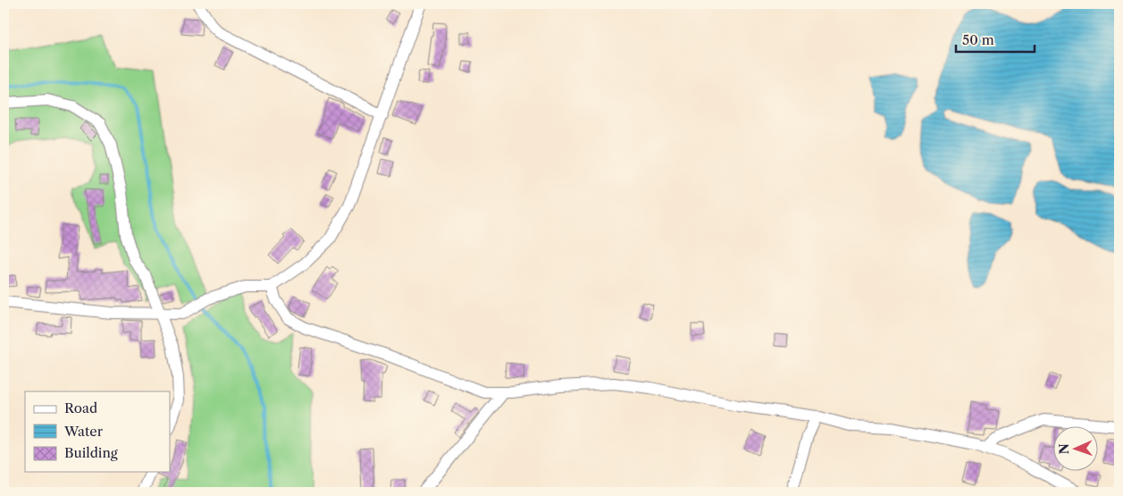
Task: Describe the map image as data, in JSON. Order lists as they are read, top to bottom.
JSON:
{
  "legend": ["Road", "Water", "Building"],
  "scale_bar": "50 m",
  "north": "left"
}
